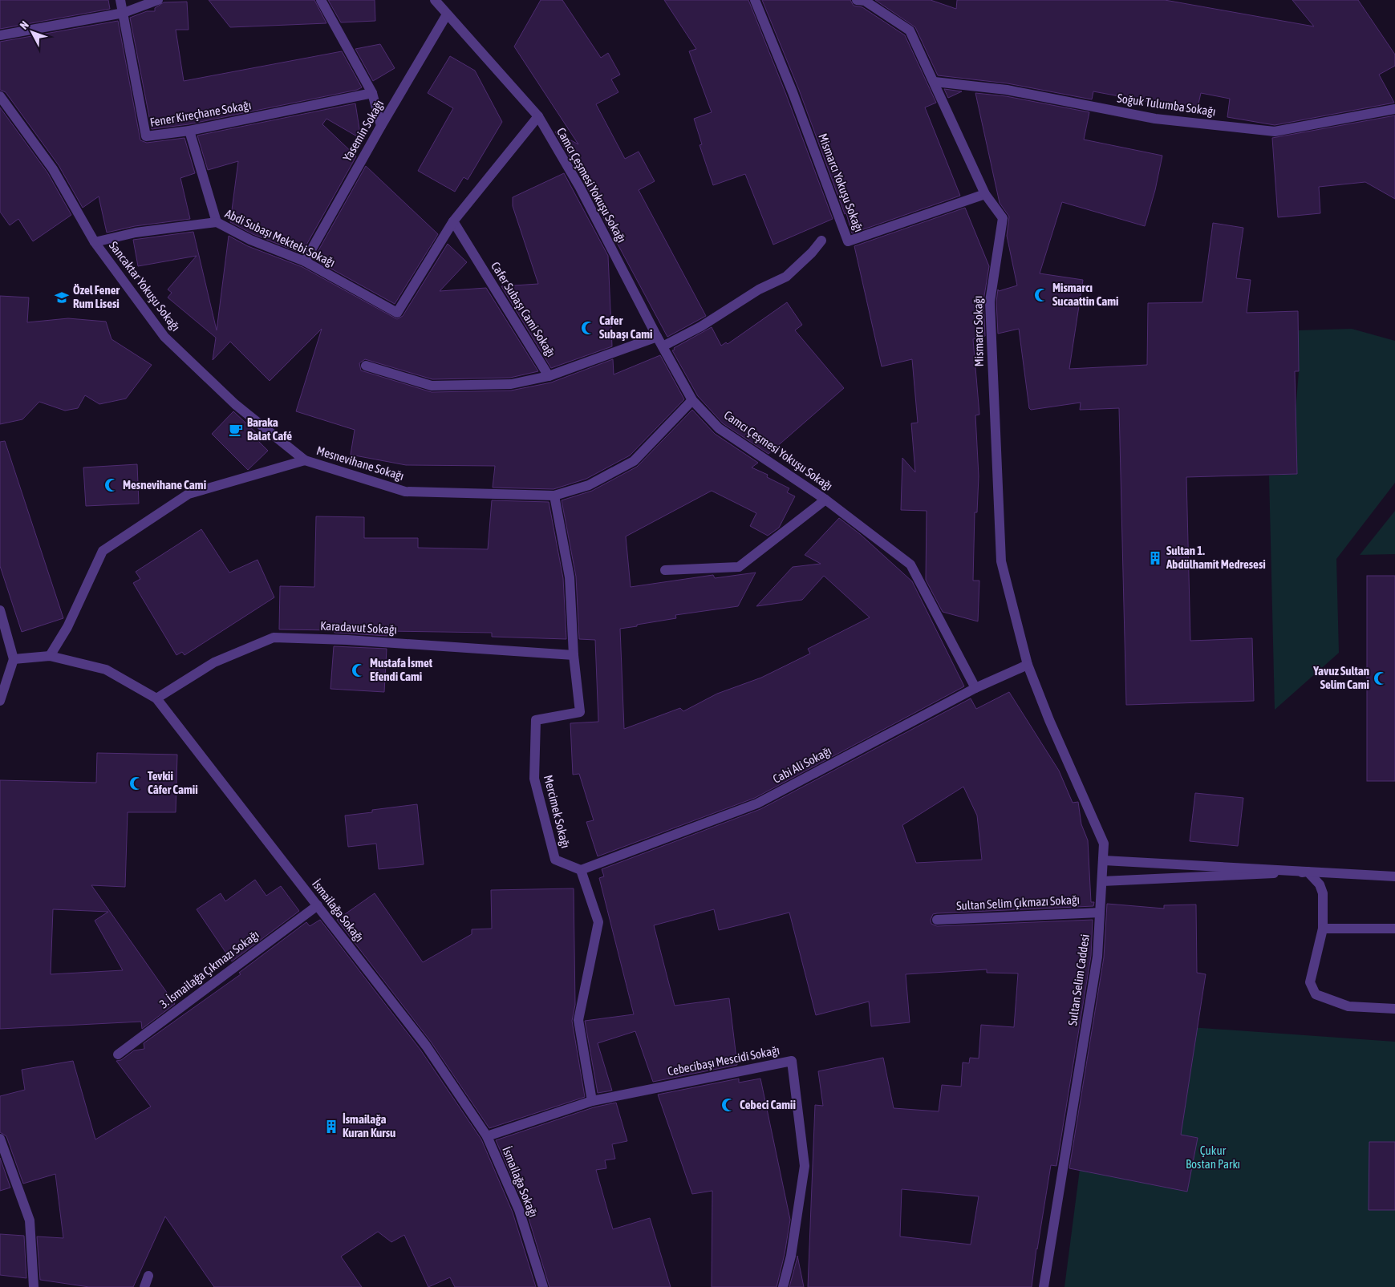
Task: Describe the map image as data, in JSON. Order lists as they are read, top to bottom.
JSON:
{
  "streets": {
    "street": [
      "Soğuk Tulumba Sokağı",
      "Fener Kireçhane Sokağı",
      "Yasemin Sokağı",
      "Mismarcı Yokuşu Sokağı",
      "Camcı Çeşmesi Yokuşu Sokağı",
      "Abdi Subaşı Mektebi Sokağı",
      "Sancaktar Yokuşu Sokağı",
      "Cafer Subaşı Cami Sokağı",
      "Mismarcı Sokağı",
      "Mesnevihane Sokağı",
      "Karadavut Sokağı",
      "Cabi Ali Sokağı",
      "Mercimek Sokağı",
      "Sultan Selim Çıkmazı Sokağı",
      "İsmailağa Sokağı",
      "3. İsmailağa Çıkmazı Sokağı",
      "Sultan Selim Caddesi",
      "Cebecibaşı Mescidi Sokağı"
    ]
  },
  "crossings": [
    ["Soğuk Tulumba Sokağı", "Mismarcı Sokağı"],
    ["Yasemin Sokağı", "Camcı Çeşmesi Yokuşu Sokağı"],
    ["Yasemin Sokağı", "Abdi Subaşı Mektebi Sokağı"],
    ["Mismarcı Yokuşu Sokağı", "Mismarcı Sokağı"],
    ["Camcı Çeşmesi Yokuşu Sokağı", "Abdi Subaşı Mektebi Sokağı"],
    ["Camcı Çeşmesi Yokuşu Sokağı", "Cafer Subaşı Cami Sokağı"],
    ["Camcı Çeşmesi Yokuşu Sokağı", "Mesnevihane Sokağı"],
    ["Camcı Çeşmesi Yokuşu Sokağı", "Cabi Ali Sokağı"],
    ["Abdi Subaşı Mektebi Sokağı", "Sancaktar Yokuşu Sokağı"],
    ["Abdi Subaşı Mektebi Sokağı", "Cafer Subaşı Cami Sokağı"],
    ["Sancaktar Yokuşu Sokağı", "Mesnevihane Sokağı"],
    ["Mismarcı Sokağı", "Cabi Ali Sokağı"],
    ["Mismarcı Sokağı", "Sultan Selim Caddesi"],
    ["Mesnevihane Sokağı", "Mercimek Sokağı"],
    ["Mesnevihane Sokağı", "İsmailağa Sokağı"],
    ["Karadavut Sokağı", "Mercimek Sokağı"],
    ["Karadavut Sokağı", "İsmailağa Sokağı"],
    ["Cabi Ali Sokağı", "Mercimek Sokağı"],
    ["Cabi Ali Sokağı", "Sultan Selim Caddesi"],
    ["Sultan Selim Çıkmazı Sokağı", "Sultan Selim Caddesi"],
    ["İsmailağa Sokağı", "3. İsmailağa Çıkmazı Sokağı"],
    ["İsmailağa Sokağı", "Cebecibaşı Mescidi Sokağı"]
  ],
  "parks": ["Çukur Bostan Parkı"],
  "places": {
    "mosque": [
      "Mismarcı Sucaattin Cami",
      "Cafer Subaşı Cami",
      "Mesnevihane Cami",
      "Mustafa İsmet Efendi Cami",
      "Yavuz Sultan Selim Cami",
      "Tevkii Câfer Camii",
      "Cebeci Camii"
    ],
    "school or university": ["Özel Fener Rum Lisesi"],
    "cafe": ["Baraka Balat Café"],
    "building": ["Sultan 1. Abdülhamit Medresesi", "İsmailağa Kuran Kursu"]
  },
  "north": "top left"
}
